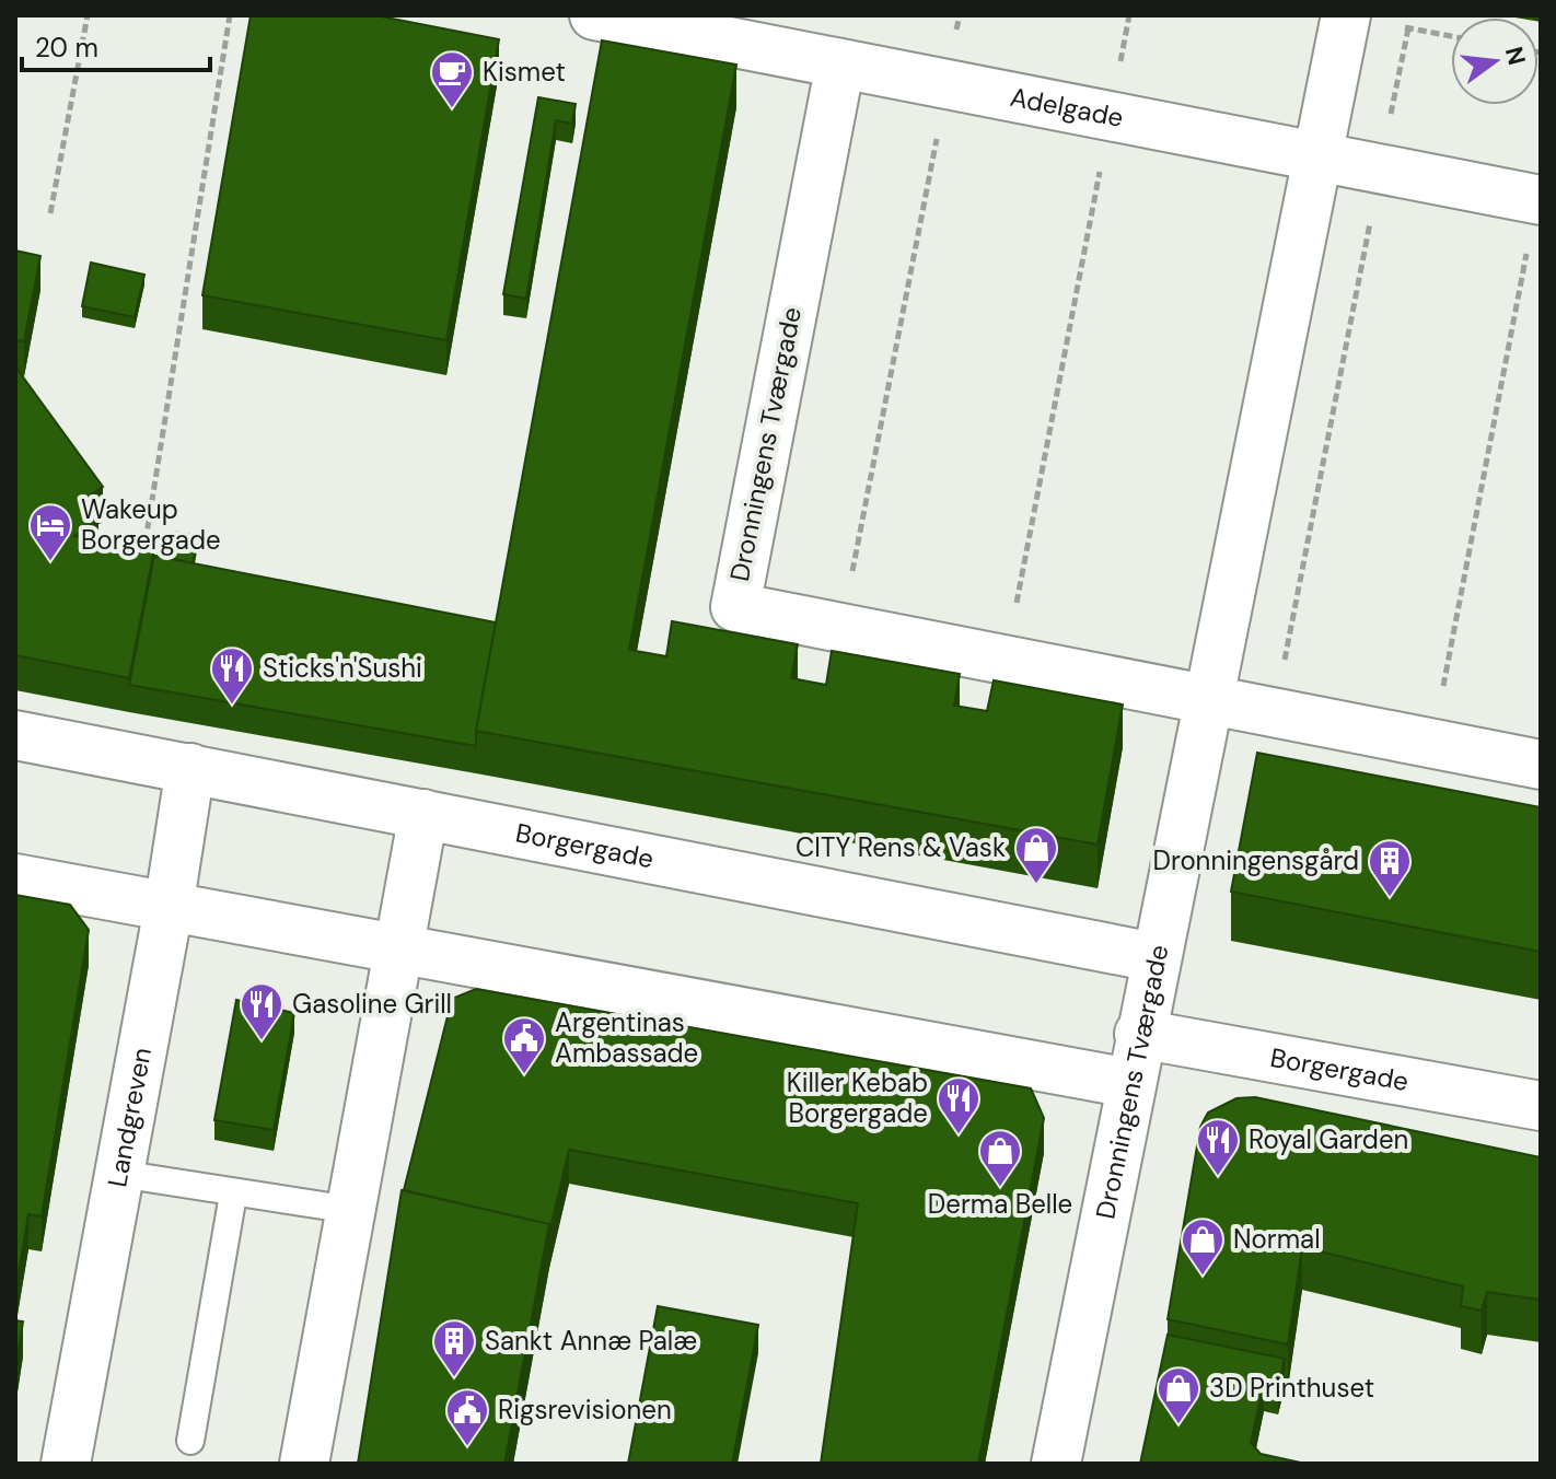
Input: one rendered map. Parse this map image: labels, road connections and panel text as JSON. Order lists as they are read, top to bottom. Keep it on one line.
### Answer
{"streets":{"street":["Adelgade","Dronningens Tværgade","Borgergade","Landgreven"]},"crossings":[["Adelgade","Dronningens Tværgade"],["Dronningens Tværgade","Borgergade"],["Borgergade","Landgreven"]],"places":{"cafe":["Kismet"],"hotel":["Wakeup Borgergade"],"restaurant":["Sticks'n'Sushi","Gasoline Grill","Killer Kebab Borgergade","Royal Garden"],"shop":["CITY Rens & Vask","Derma Belle","Normal","3D Printhuset"],"building":["Dronningensgård","Sankt Annæ Palæ"],"public building":["Argentinas Ambassade","Rigsrevisionen"]},"scale_bar":"20 m","north":"right"}
